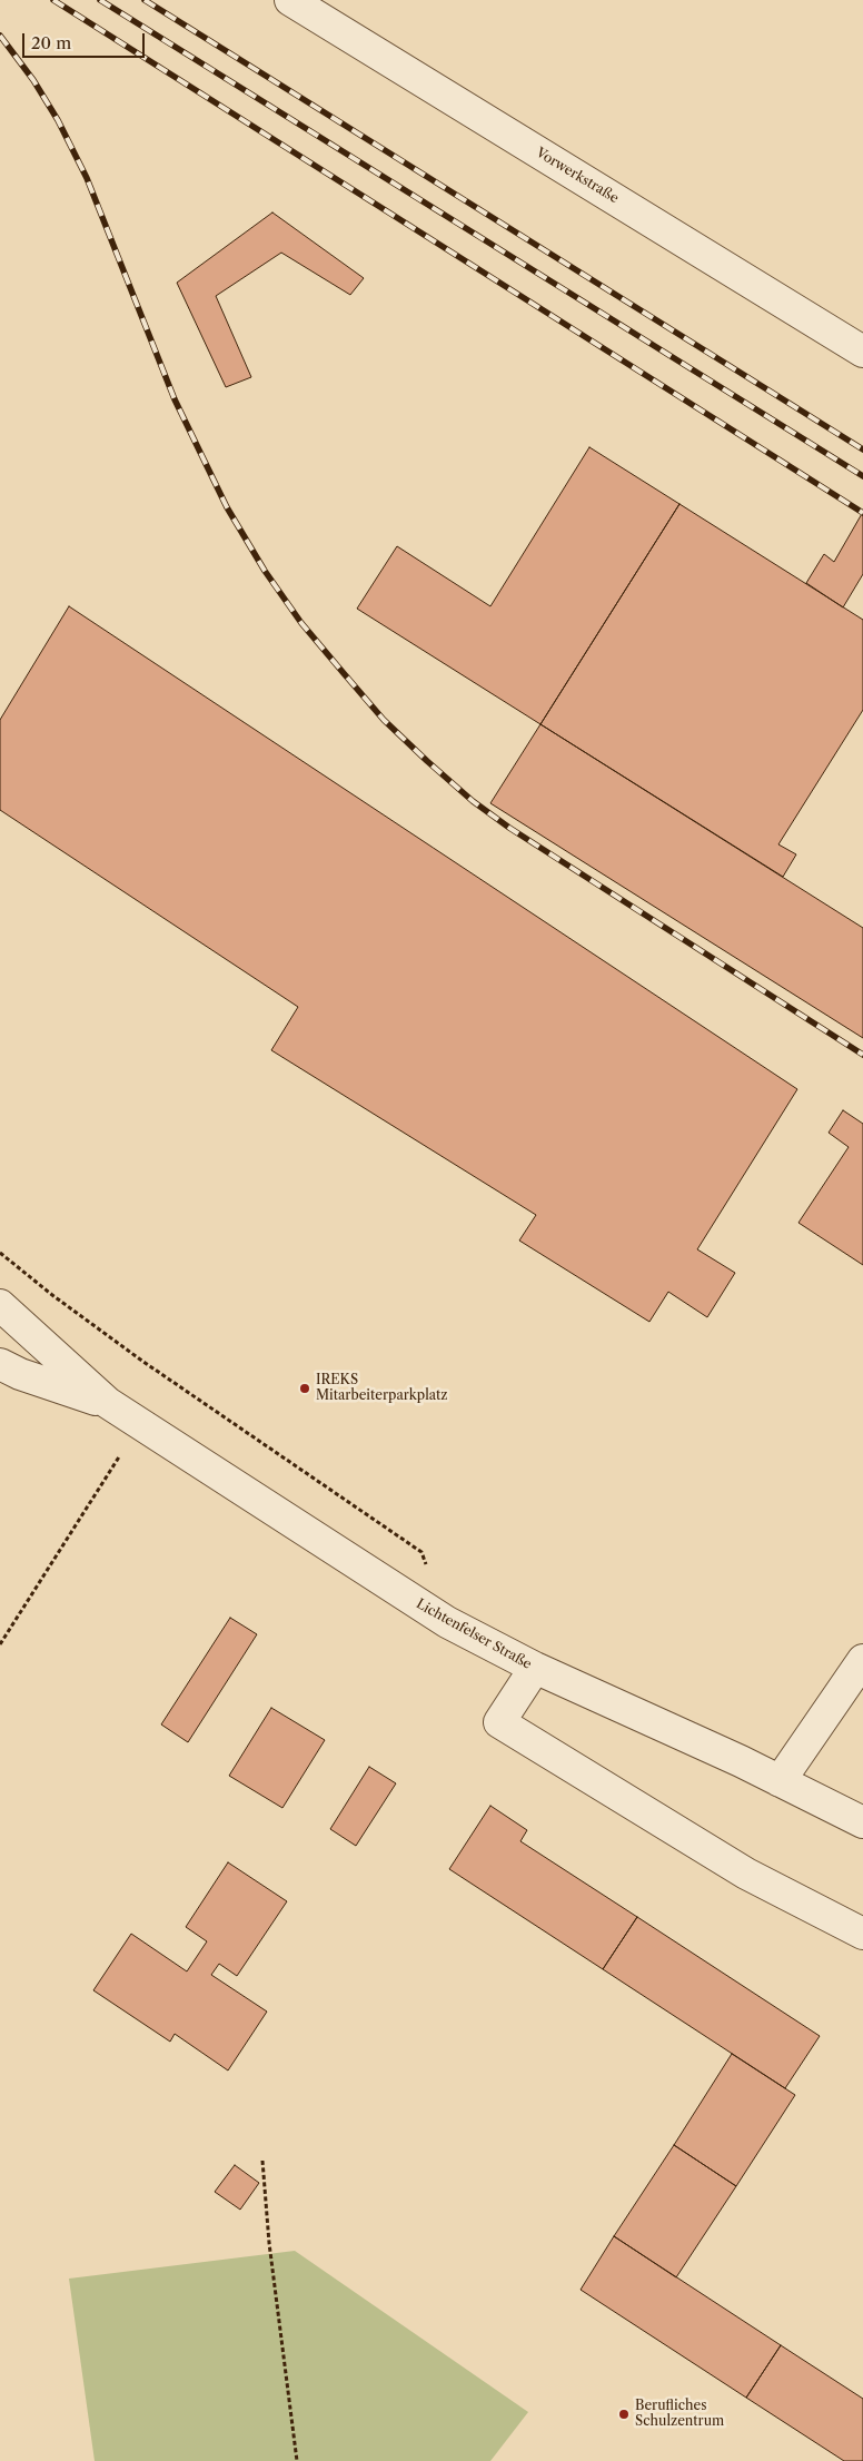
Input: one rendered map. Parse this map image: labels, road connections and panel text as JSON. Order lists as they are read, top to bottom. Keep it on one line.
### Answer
{"streets":{"street":["Vorwerkstraße","Lichtenfelser Straße"]},"places":["IREKS Mitarbeiterparkplatz","Berufliches Schulzentrum"],"scale_bar":"20 m"}
